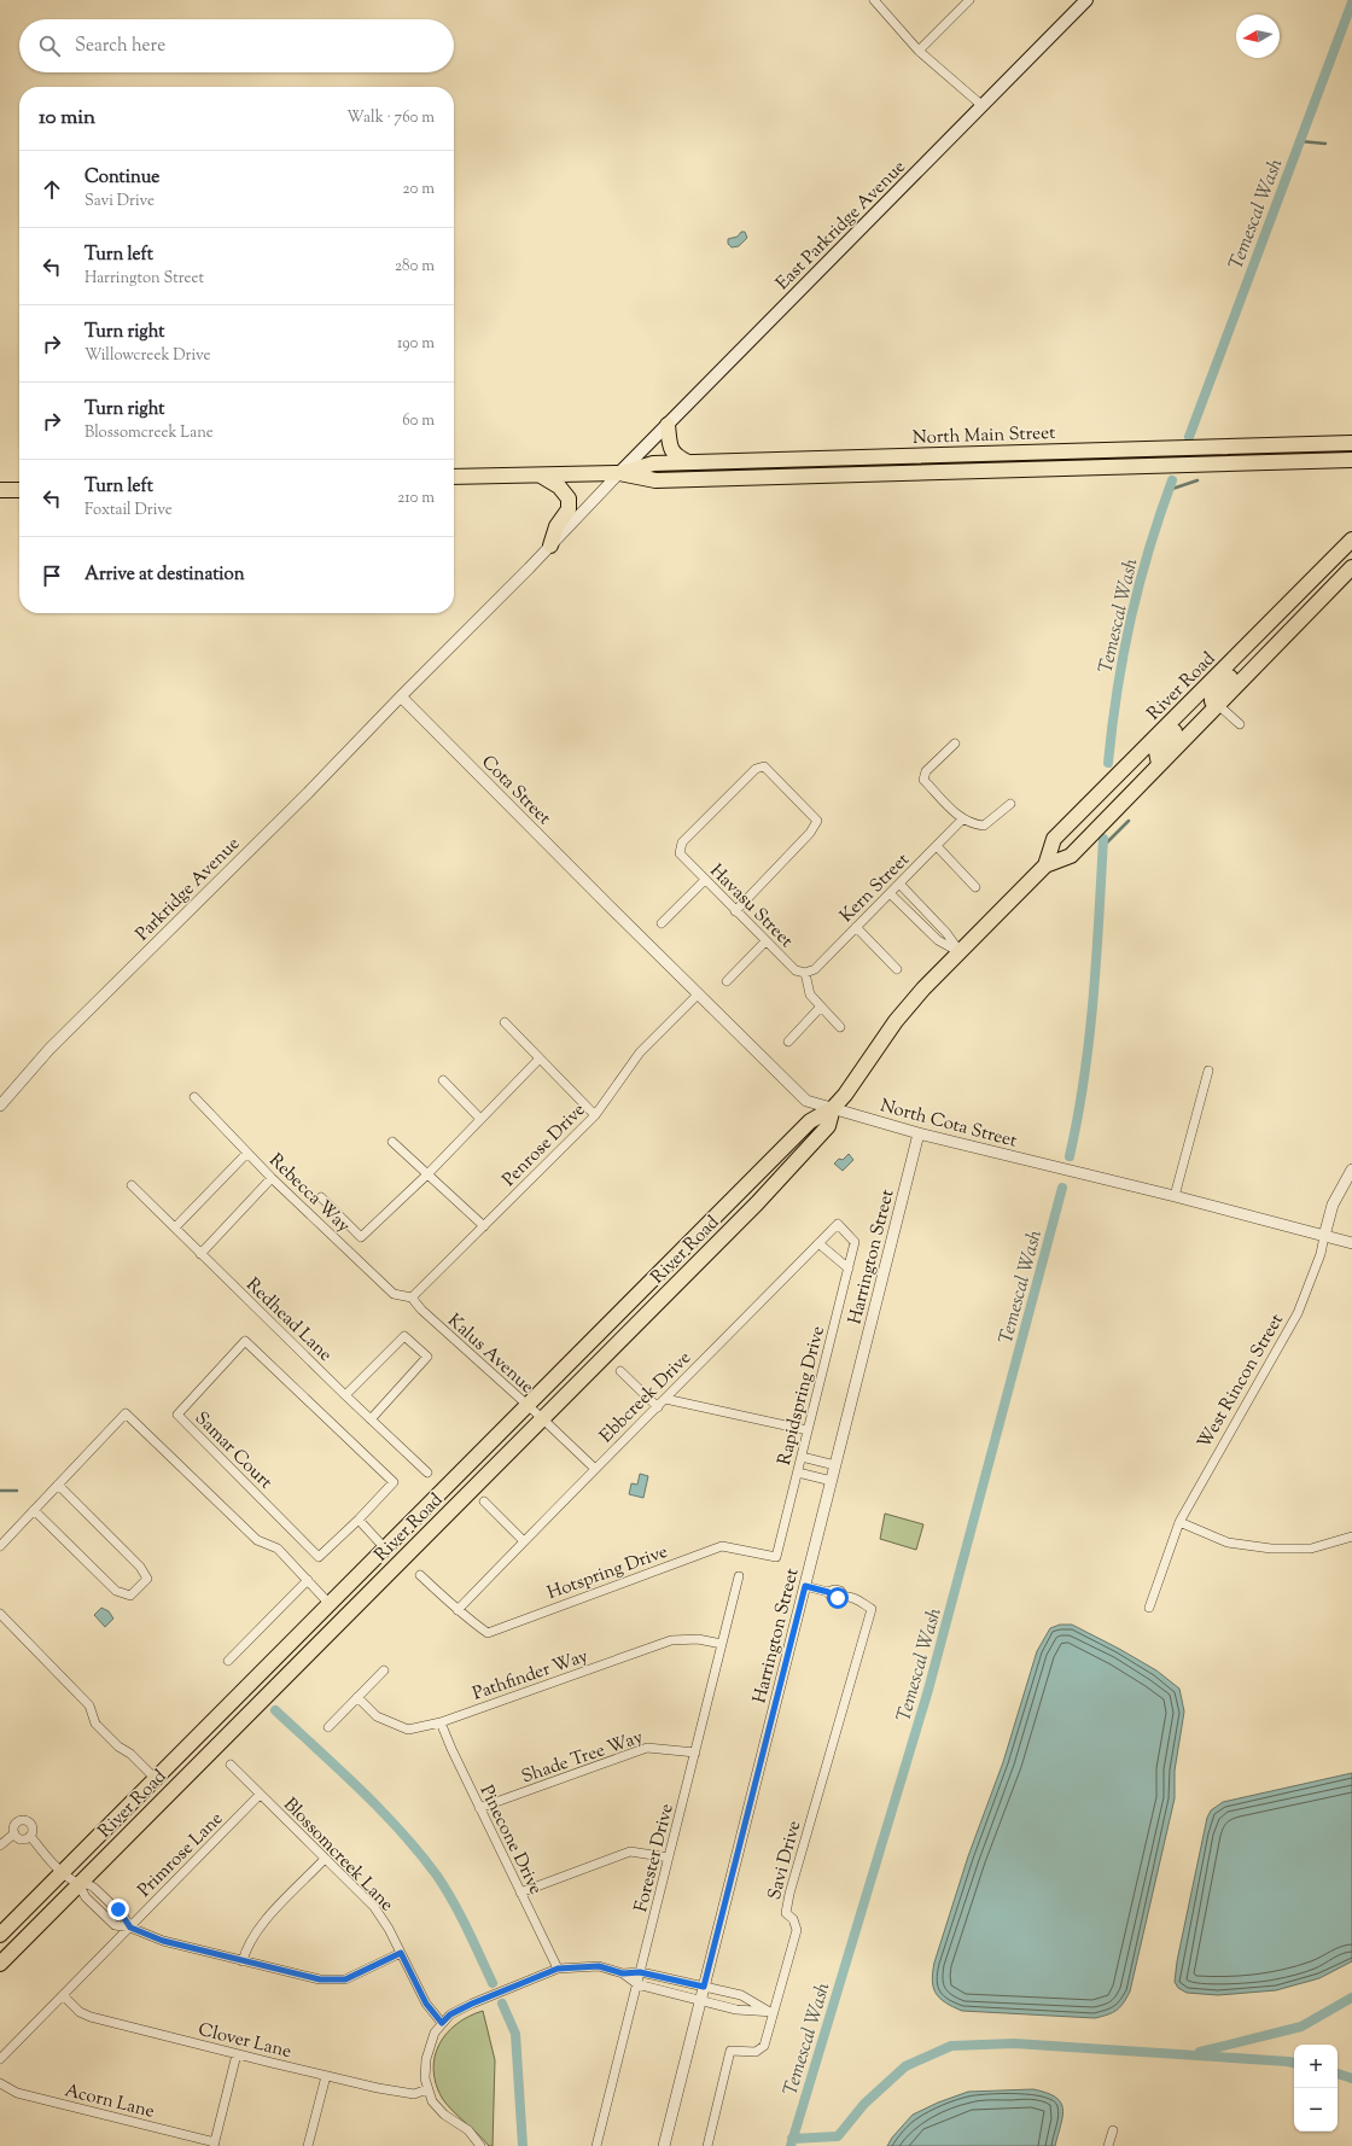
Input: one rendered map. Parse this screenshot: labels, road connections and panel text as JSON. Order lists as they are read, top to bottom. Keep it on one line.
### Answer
{"streets":{"main road":["East Parkridge Avenue","North Main Street","River Road"],"street":["Cota Street","Kern Street","Parkridge Avenue","Havasu Street","North Cota Street","Penrose Drive","Rebecca Way","Harrington Street","Redhead Lane","Kalus Avenue","West Rincon Street","Rapidspring Drive","Ebbcreek Drive","Samar Court","Hotspring Drive","Pathfinder Way","Shade Tree Way","Pinecone Drive","Primrose Lane","Blossomcreek Lane","Forester Drive","Savi Drive","Clover Lane","Acorn Lane"]},"crossings":[["East Parkridge Avenue","North Main Street"],["East Parkridge Avenue","Parkridge Avenue"],["North Main Street","Parkridge Avenue"],["River Road","North Cota Street"],["River Road","Kalus Avenue"],["Cota Street","Parkridge Avenue"],["Cota Street","North Cota Street"],["Kern Street","Havasu Street"],["North Cota Street","Penrose Drive"],["North Cota Street","Harrington Street"],["North Cota Street","West Rincon Street"],["Penrose Drive","Rebecca Way"],["Penrose Drive","Kalus Avenue"],["Rebecca Way","Kalus Avenue"],["Harrington Street","Savi Drive"],["Kalus Avenue","Ebbcreek Drive"],["Rapidspring Drive","Ebbcreek Drive"],["Rapidspring Drive","Hotspring Drive"],["Ebbcreek Drive","Hotspring Drive"],["Pathfinder Way","Pinecone Drive"],["Pathfinder Way","Forester Drive"],["Shade Tree Way","Pinecone Drive"],["Shade Tree Way","Forester Drive"],["Primrose Lane","Blossomcreek Lane"],["Primrose Lane","Clover Lane"]],"water":["Temescal Wash"],"north":"left","page":{"search":"Search here","heading":["10 min","Walk · 760 m"],"list":[["Continue","Savi Drive","20 m"],["Turn left","Harrington Street","280 m"],["Turn right","Willowcreek Drive","190 m"],["Turn right","Blossomcreek Lane","60 m"],["Turn left","Foxtail Drive","210 m"],"Arrive at destination"],"map_buttons":["+","−"]}}
